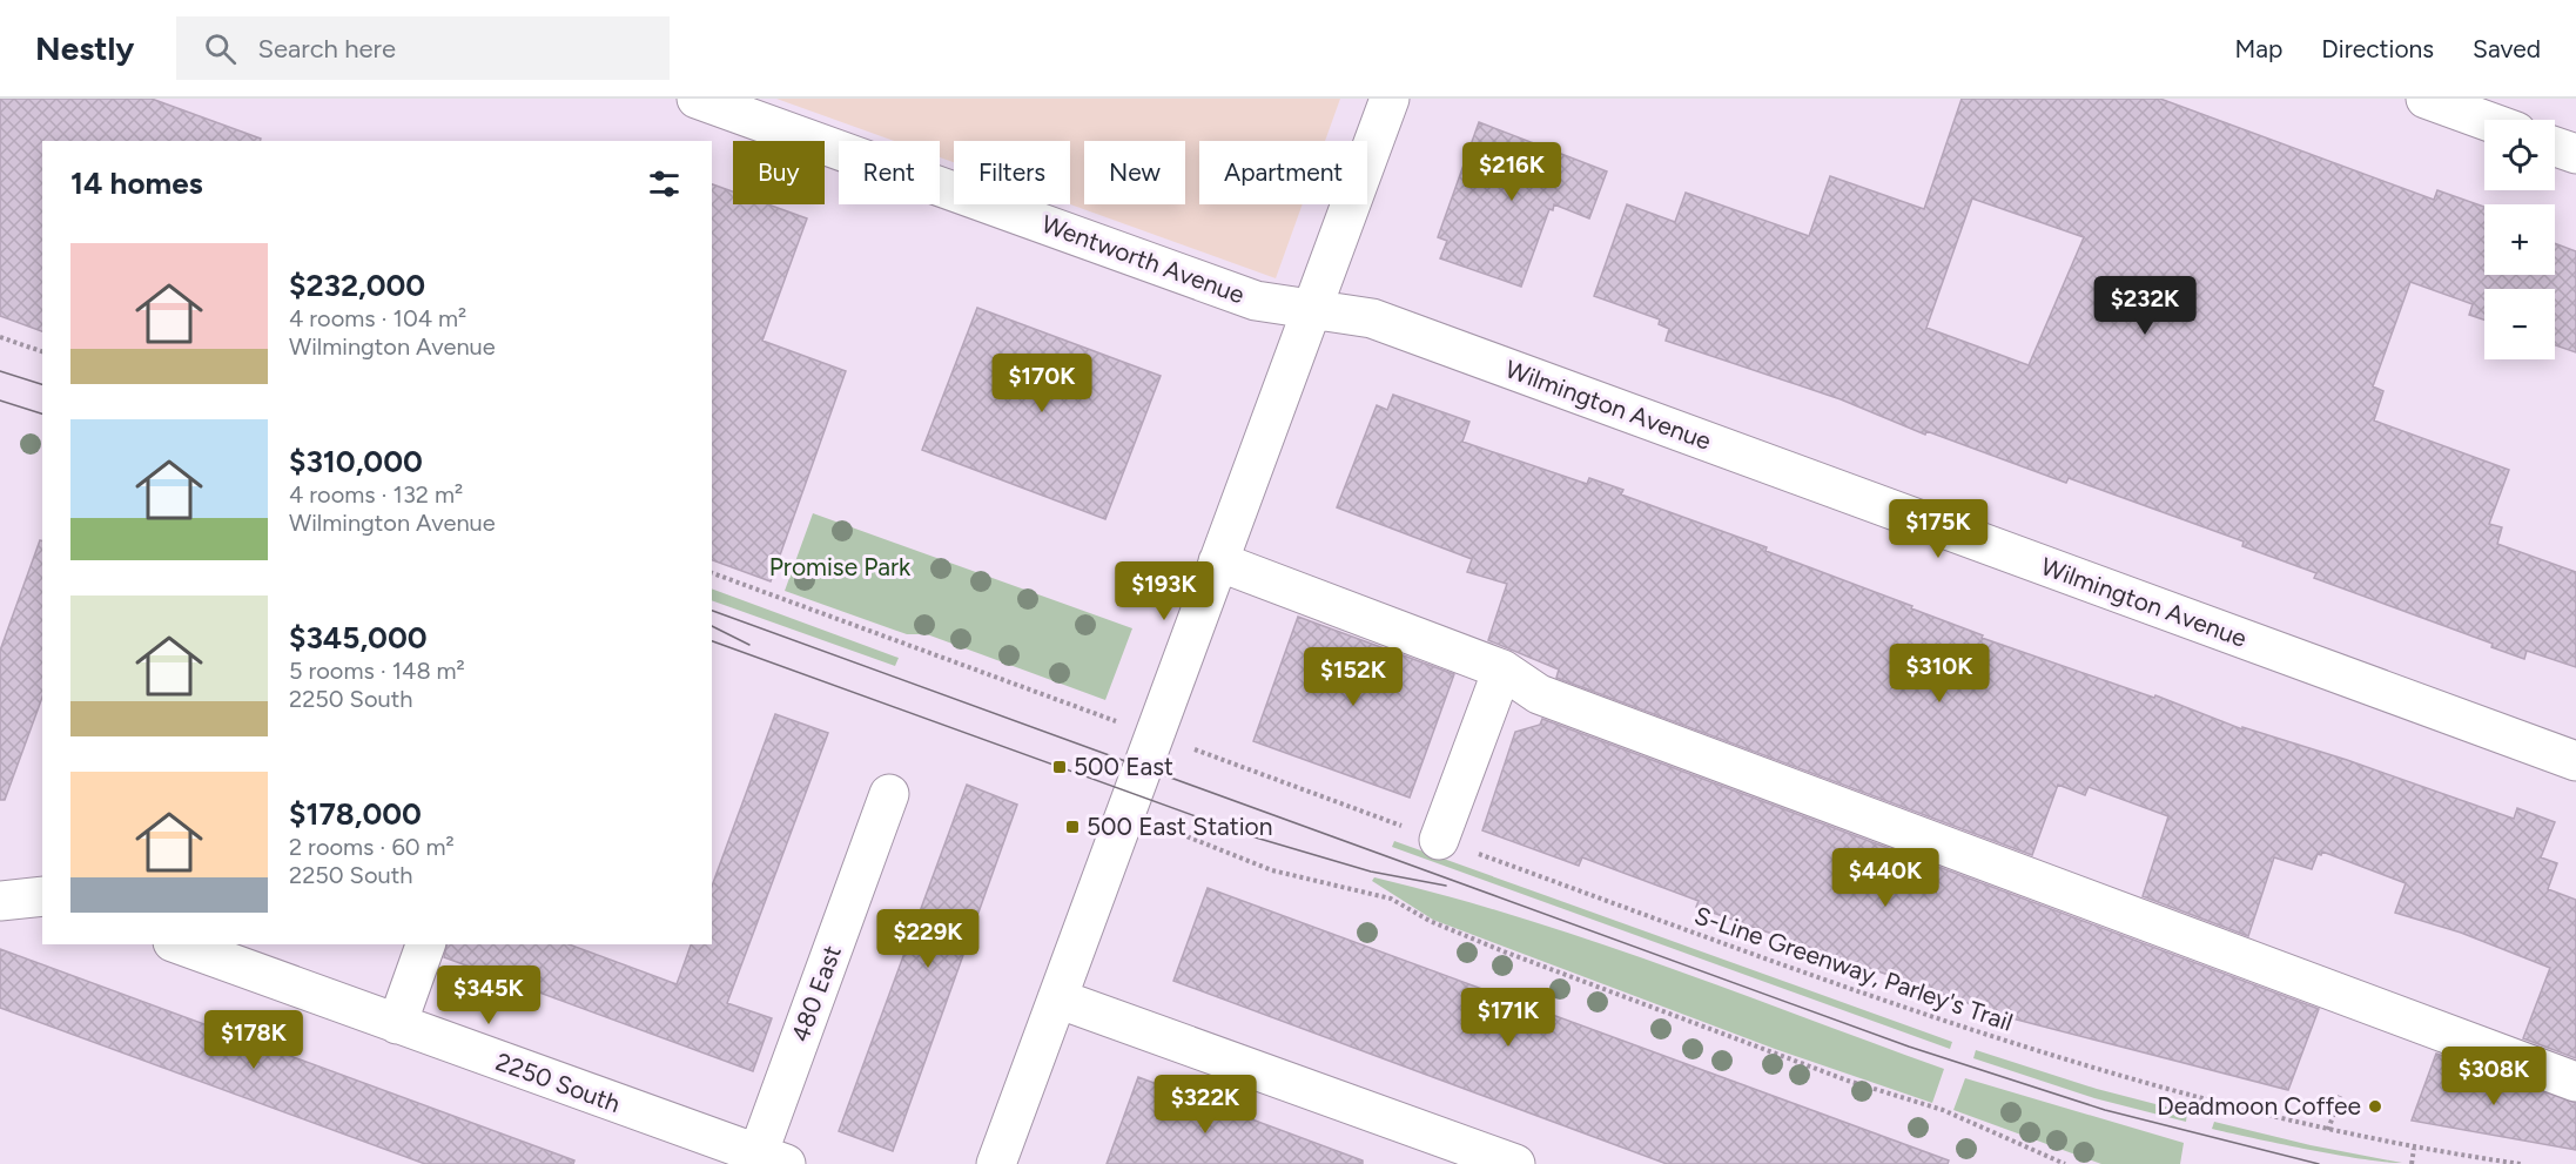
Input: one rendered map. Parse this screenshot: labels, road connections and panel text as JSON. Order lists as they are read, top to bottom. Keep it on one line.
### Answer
{"streets":{"street":["Wentworth Avenue","Wilmington Avenue","480 East","2250 South"],"path":["S-Line Greenway, Parley's Trail"]},"crossings":[["Wentworth Avenue","Wilmington Avenue"],["480 East","2250 South"]],"parks":["Promise Park"],"places":{"transit":["500 East","500 East Station"],"other":["Deadmoon Coffee"]},"page":{"header":"Nestly","search":"Search here","nav":["Map","Directions","Saved"],"map_buttons":["+","−"],"chip":["Buy","Rent","Filters","New","Apartment"],"heading":"14 homes","price":["$216K","$232K","$170K","$175K","$193K","$310K","$152K","$440K","$229K","$345K","$171K","$178K","$308K","$322K"],"list":[{"name":"$232,000","note":"4 rooms · 104 m² · Wilmington Avenue"},{"name":"$310,000","note":"4 rooms · 132 m² · Wilmington Avenue"},{"name":"$345,000","note":"5 rooms · 148 m² · 2250 South"},{"name":"$178,000","note":"2 rooms · 60 m² · 2250 South"}]}}
